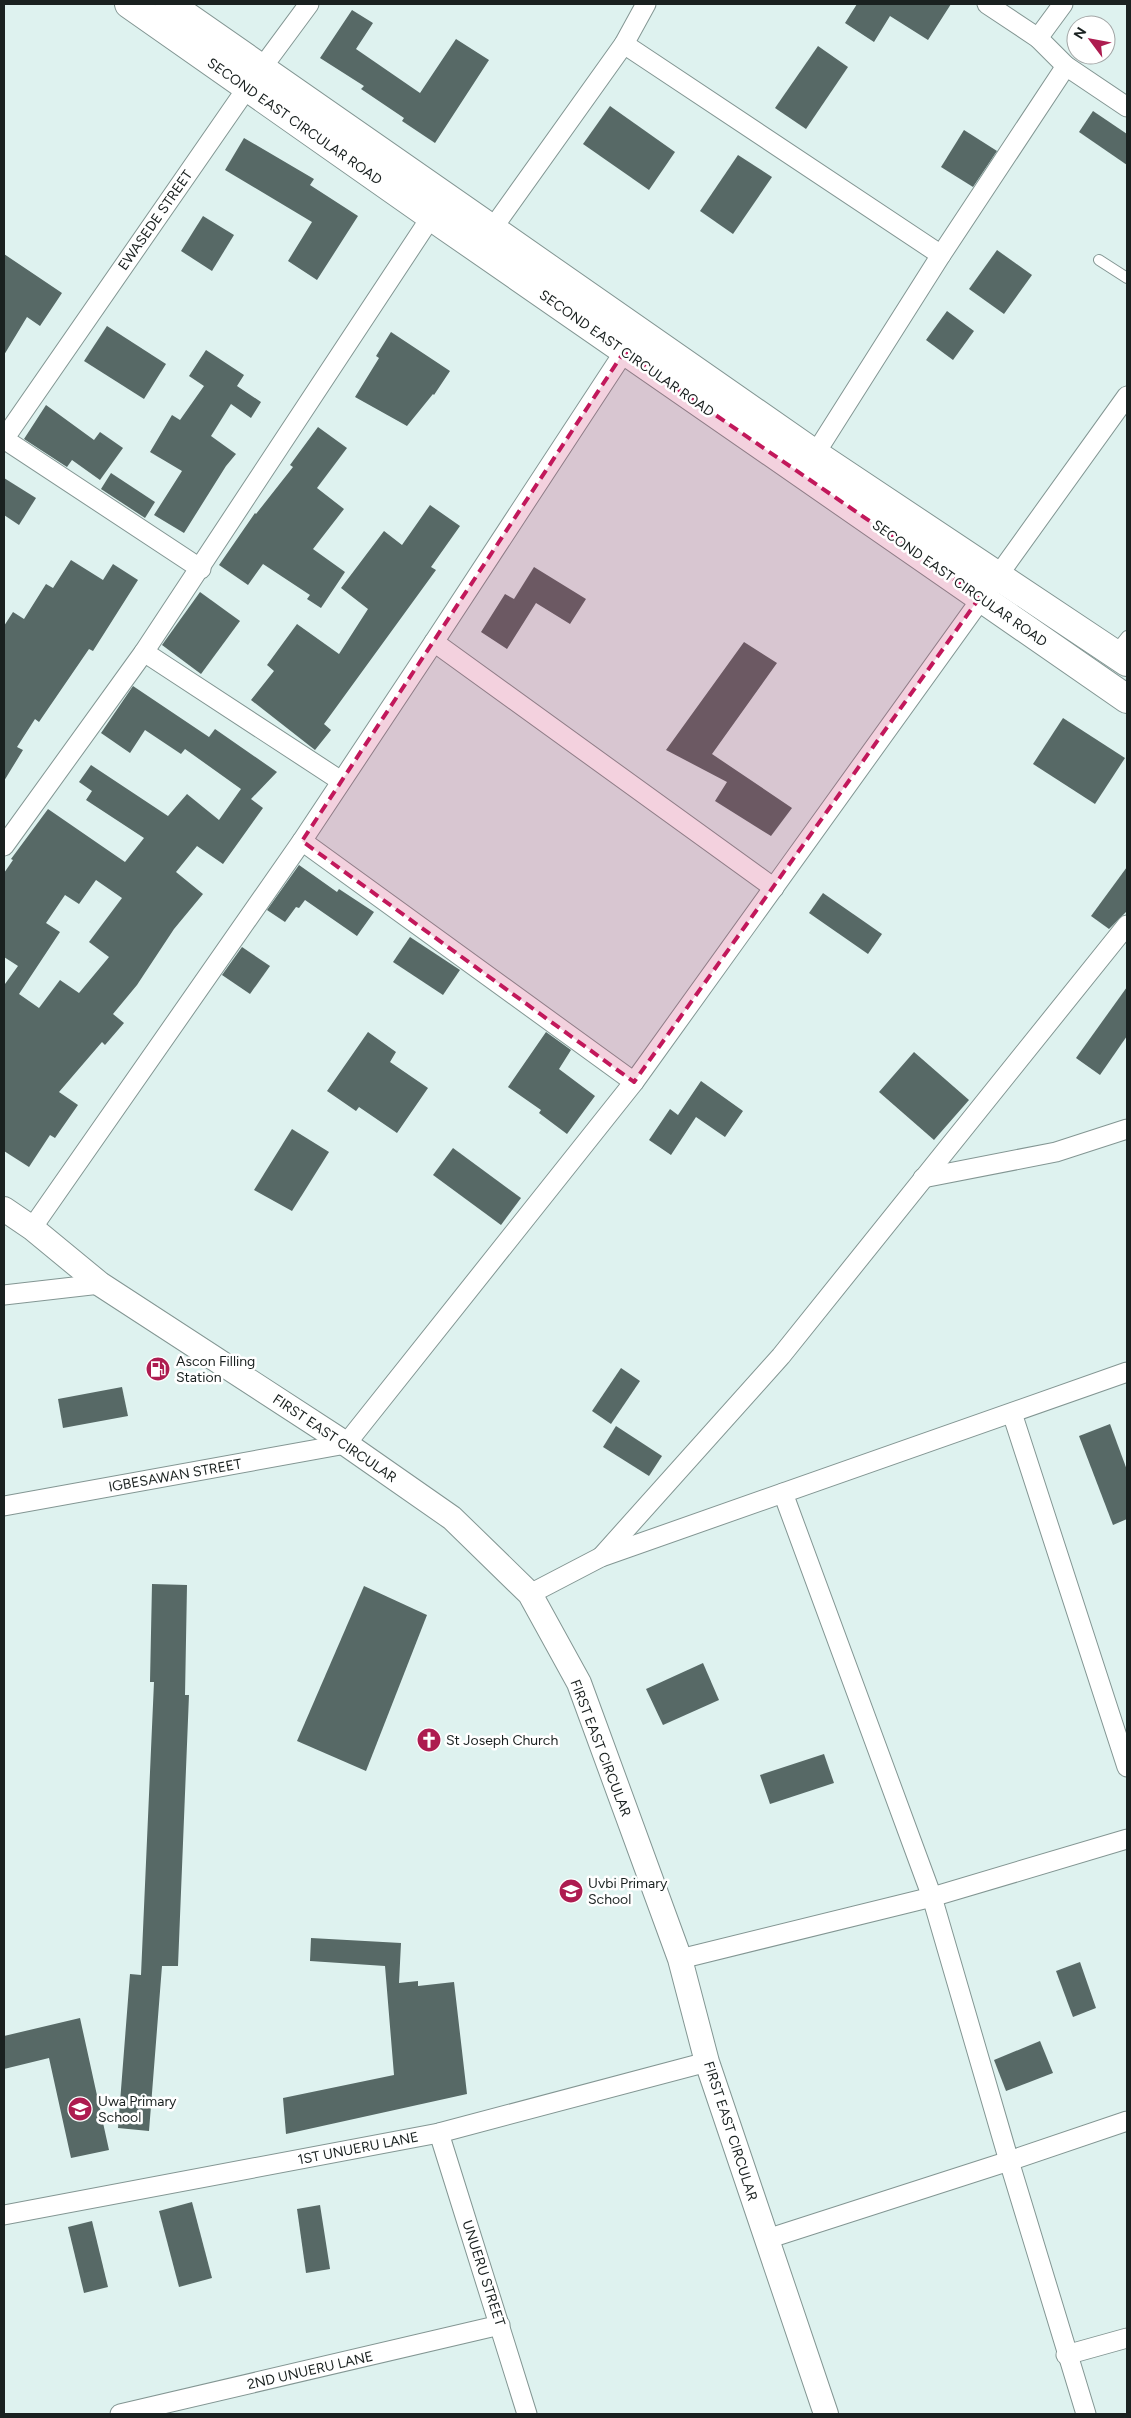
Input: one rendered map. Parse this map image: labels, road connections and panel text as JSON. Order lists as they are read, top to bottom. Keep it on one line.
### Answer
{"streets":{"main road":["SECOND EAST CIRCULAR ROAD"],"street":["EWASEDE STREET","FIRST EAST CIRCULAR","IGBESAWAN STREET","1ST UNUERU LANE","UNUERU STREET","2ND UNUERU LANE"]},"crossings":[["SECOND EAST CIRCULAR ROAD","EWASEDE STREET"],["FIRST EAST CIRCULAR","IGBESAWAN STREET"],["FIRST EAST CIRCULAR","1ST UNUERU LANE"],["1ST UNUERU LANE","UNUERU STREET"],["UNUERU STREET","2ND UNUERU LANE"]],"places":{"fuel station":["Ascon Filling Station"],"church":["St Joseph Church"],"school or university":["Uvbi Primary School","Uwa Primary School"]},"north":"top left"}
